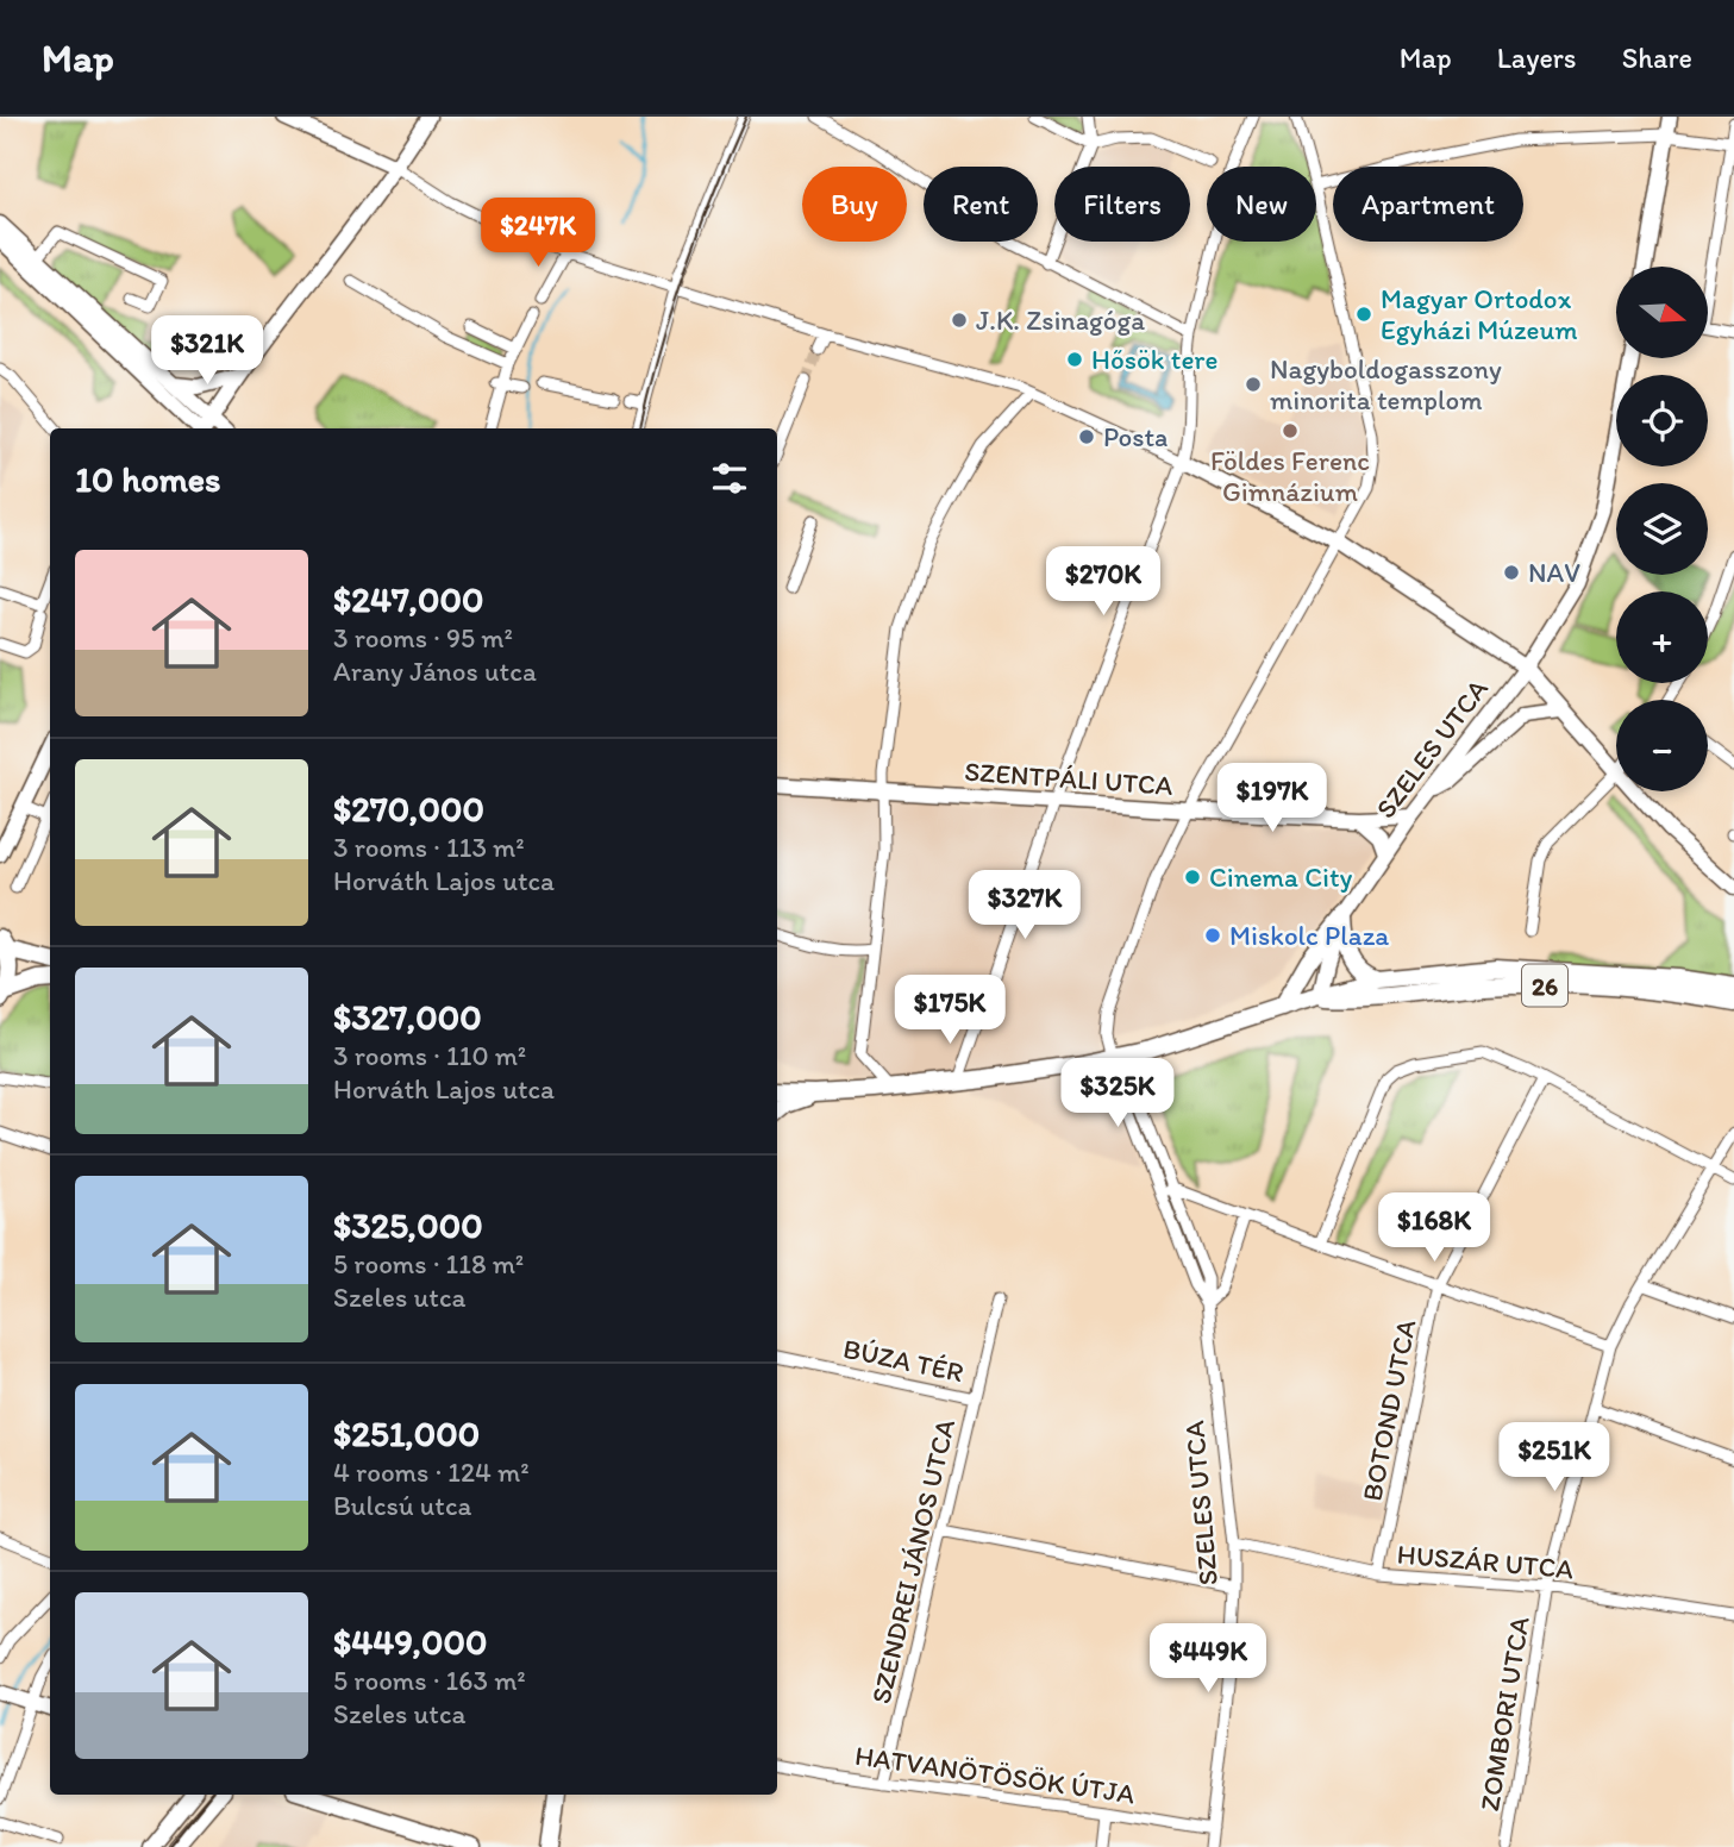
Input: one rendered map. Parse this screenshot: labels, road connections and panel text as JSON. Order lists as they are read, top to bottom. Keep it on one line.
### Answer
{"streets":{"main road":["26"],"street":["SZELES UTCA","SZENTPÁLI UTCA","BÚZA TÉR","BOTOND UTCA","SZENDREI JÁNOS UTCA","HUSZÁR UTCA","ZOMBORI UTCA","HATVANÖTÖSÖK ÚTJA"]},"crossings":[["SZELES UTCA","SZENTPÁLI UTCA"],["SZELES UTCA","26"],["SZELES UTCA","HUSZÁR UTCA"],["SZELES UTCA","HATVANÖTÖSÖK ÚTJA"],["BÚZA TÉR","SZENDREI JÁNOS UTCA"],["BOTOND UTCA","HUSZÁR UTCA"],["SZENDREI JÁNOS UTCA","HATVANÖTÖSÖK ÚTJA"],["HUSZÁR UTCA","ZOMBORI UTCA"]],"places":["Magyar Ortodox Egyházi Múzeum","J.K. Zsinagóga","Hősök tere","Nagyboldogasszony minorita templom","Földes Ferenc Gimnázium","Posta","NAV","Cinema City","Miskolc Plaza"],"north":"right","page":{"header":"Map","nav":["Map","Layers","Share"],"chip":["Buy","Rent","Filters","New","Apartment"],"price":["$247K","$321K","$270K","$197K","$327K","$175K","$325K","$168K","$251K","$449K"],"map_buttons":["+","−"],"heading":"10 homes","list":[{"name":"$247,000","note":"3 rooms · 95 m² · Arany János utca"},{"name":"$270,000","note":"3 rooms · 113 m² · Horváth Lajos utca"},{"name":"$327,000","note":"3 rooms · 110 m² · Horváth Lajos utca"},{"name":"$325,000","note":"5 rooms · 118 m² · Szeles utca"},{"name":"$251,000","note":"4 rooms · 124 m² · Bulcsú utca"},{"name":"$449,000","note":"5 rooms · 163 m² · Szeles utca"}]}}
